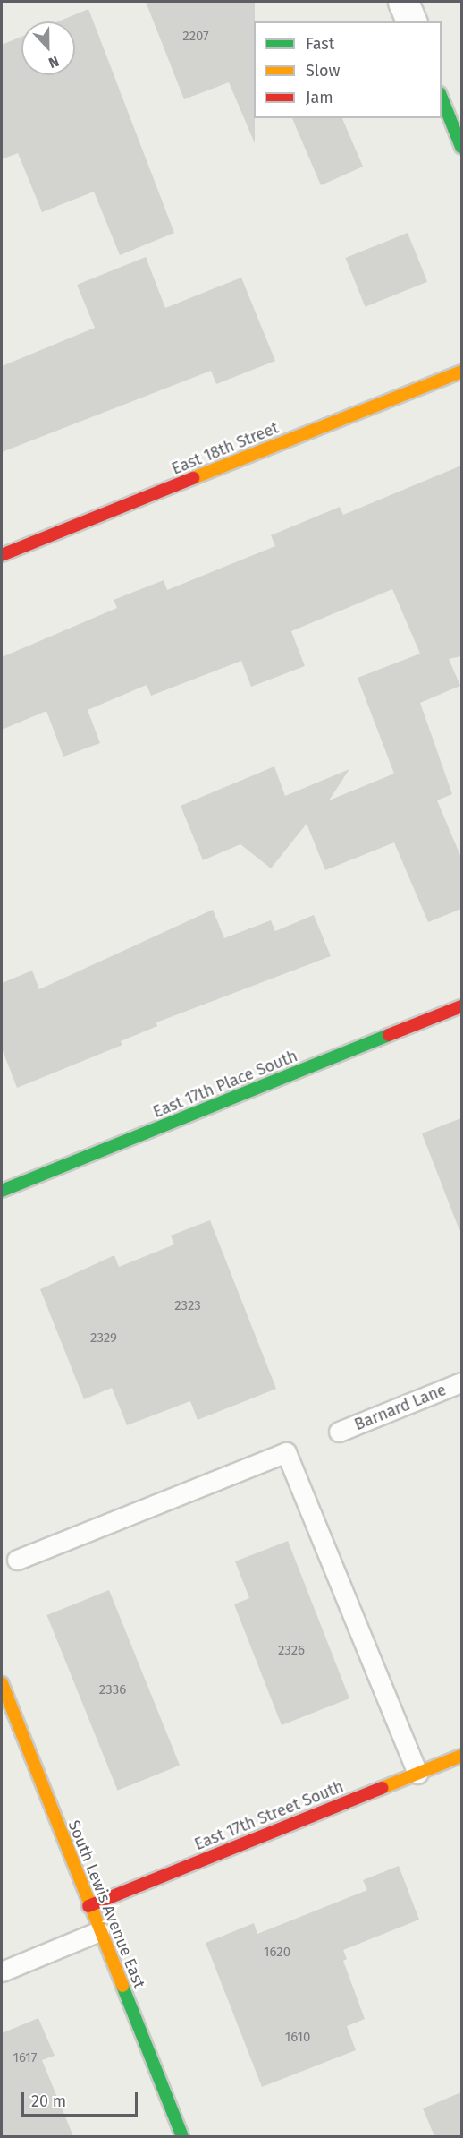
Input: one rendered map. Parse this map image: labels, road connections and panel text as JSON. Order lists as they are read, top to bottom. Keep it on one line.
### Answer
{"streets":{"street":["East 18th Street","East 17th Place South","East 17th Street South","South Lewis Avenue East"],"lane":["Barnard Lane"]},"crossings":[["East 17th Street South","South Lewis Avenue East"]],"house_numbers":["2207","2323","2329","2326","2336","1620","1610","1617"],"legend":["Fast","Slow","Jam"],"scale_bar":"20 m","north":"bottom"}
